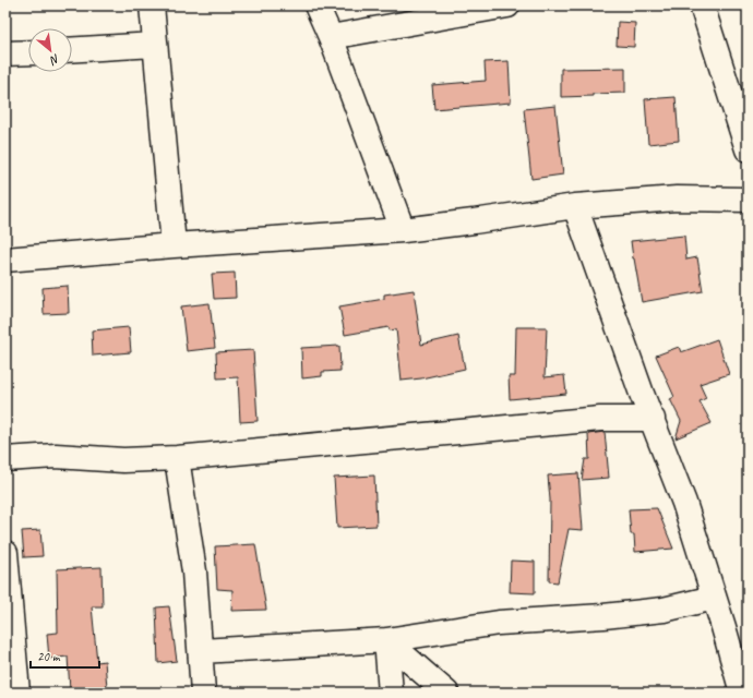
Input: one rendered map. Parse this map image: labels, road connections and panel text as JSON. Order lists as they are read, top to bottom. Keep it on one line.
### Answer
{"scale_bar":"20 m","north":"bottom right"}
